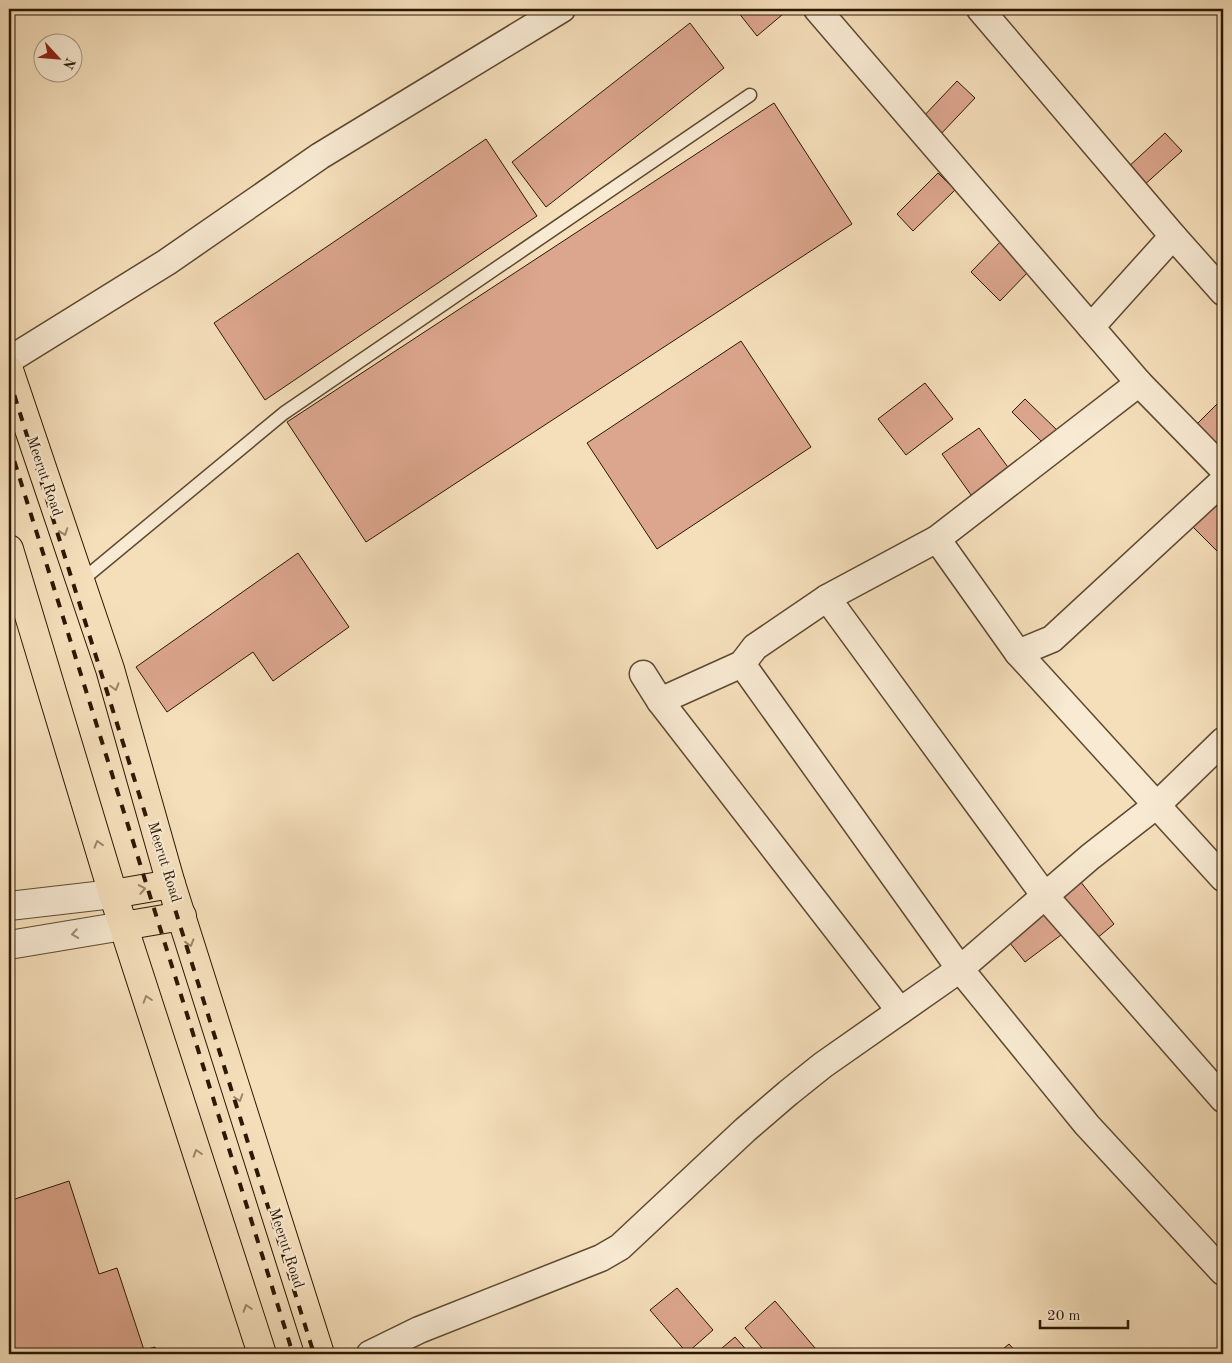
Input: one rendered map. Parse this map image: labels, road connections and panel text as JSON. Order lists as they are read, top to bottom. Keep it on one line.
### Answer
{"streets":{"main road":["Meerut Road"]},"scale_bar":"20 m","north":"bottom right"}
